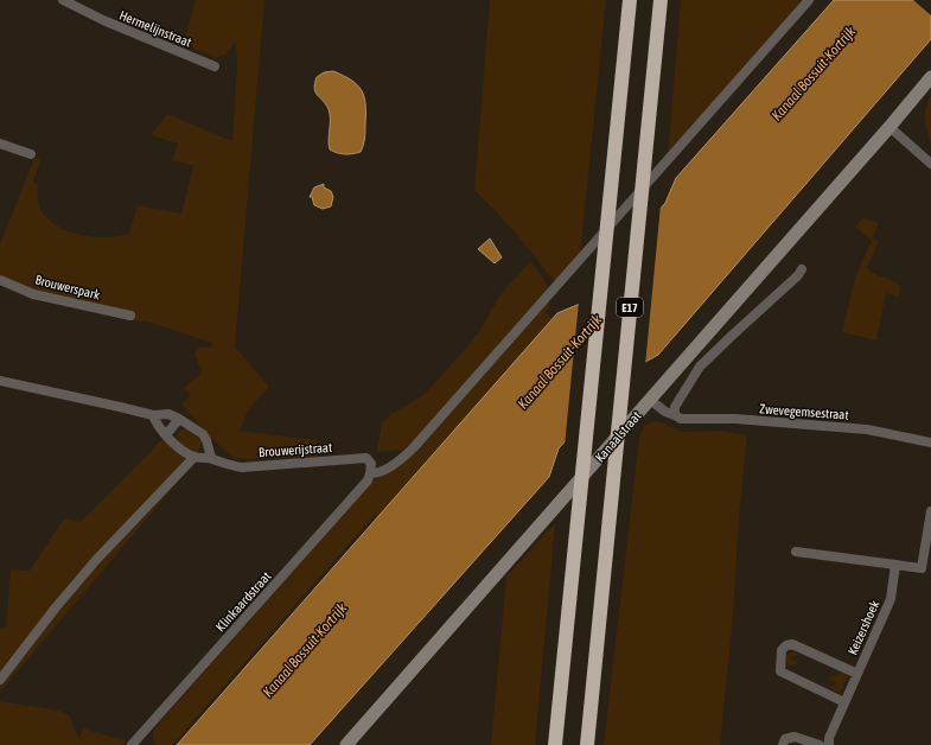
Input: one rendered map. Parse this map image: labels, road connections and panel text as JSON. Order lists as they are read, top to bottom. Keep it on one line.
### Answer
{"streets":{"highway":["E17"],"street":["Hermelijnstraat","Brouwerspark","Zwevegemsestraat","Kanaalstraat","Brouwerijstraat","Klinkaardstraat","Keizershoek"]},"crossings":[["Zwevegemsestraat","Kanaalstraat"],["Brouwerijstraat","Klinkaardstraat"]],"water":["Kanaal Bossuit-Kortrijk"]}
